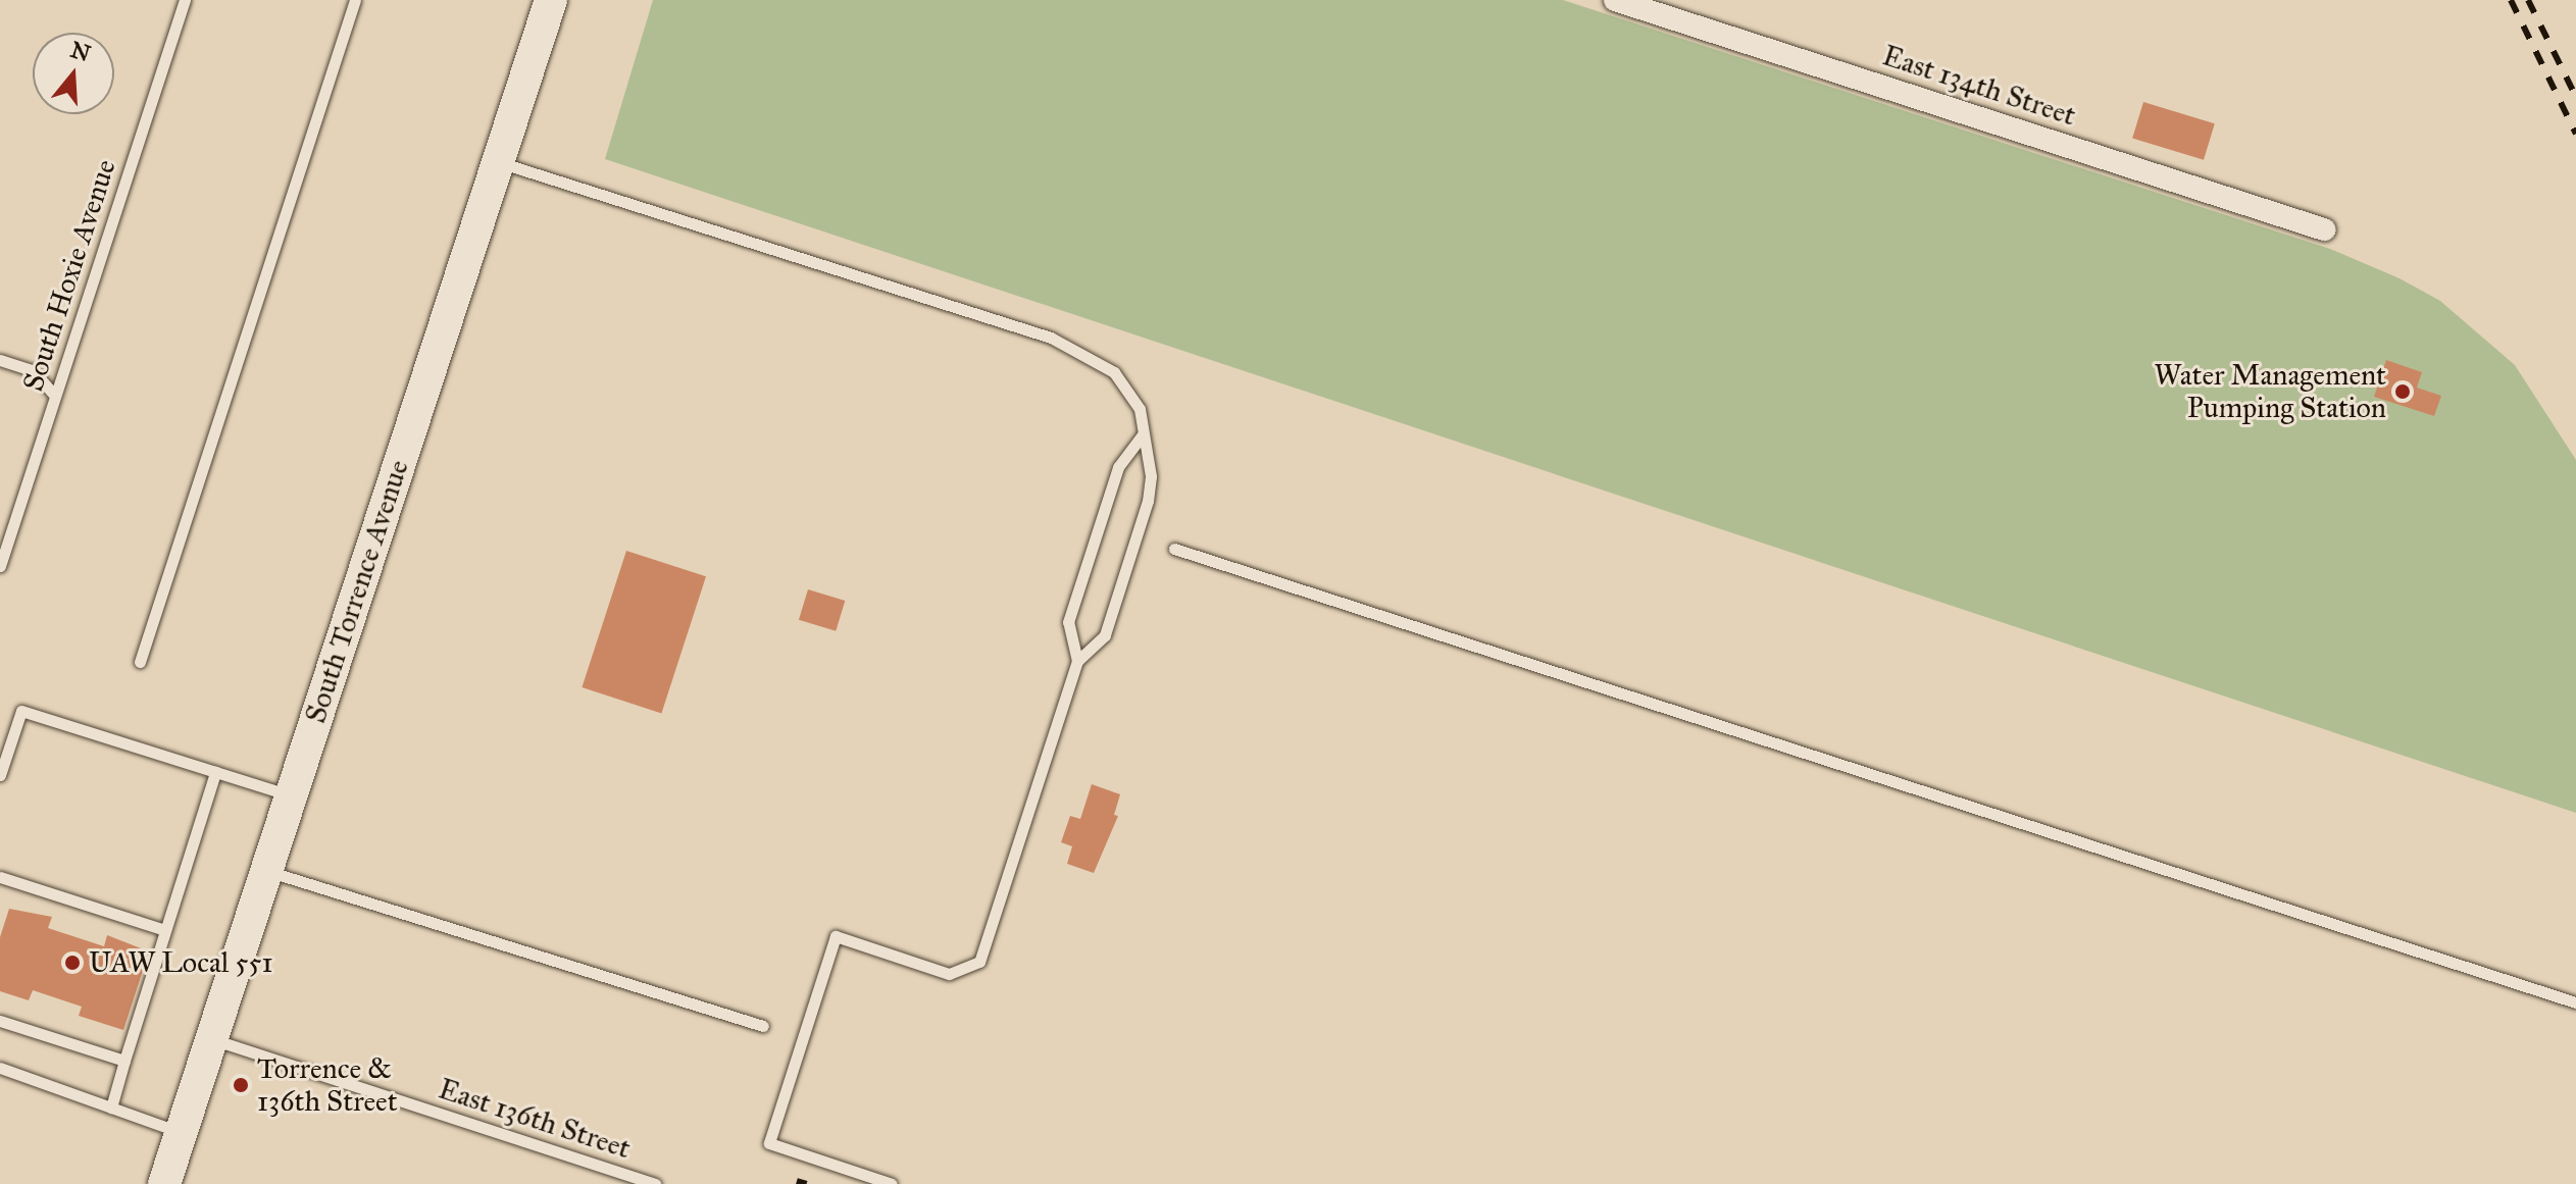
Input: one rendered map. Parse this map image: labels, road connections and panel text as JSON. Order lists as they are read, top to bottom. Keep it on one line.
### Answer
{"streets":{"main road":["South Torrence Avenue"],"street":["East 134th Street"],"lane":["South Hoxie Avenue","East 136th Street"]},"crossings":[["South Torrence Avenue","East 136th Street"]],"places":["Water Management Pumping Station","UAW Local 551","Torrence & 136th Street"],"north":"top"}
